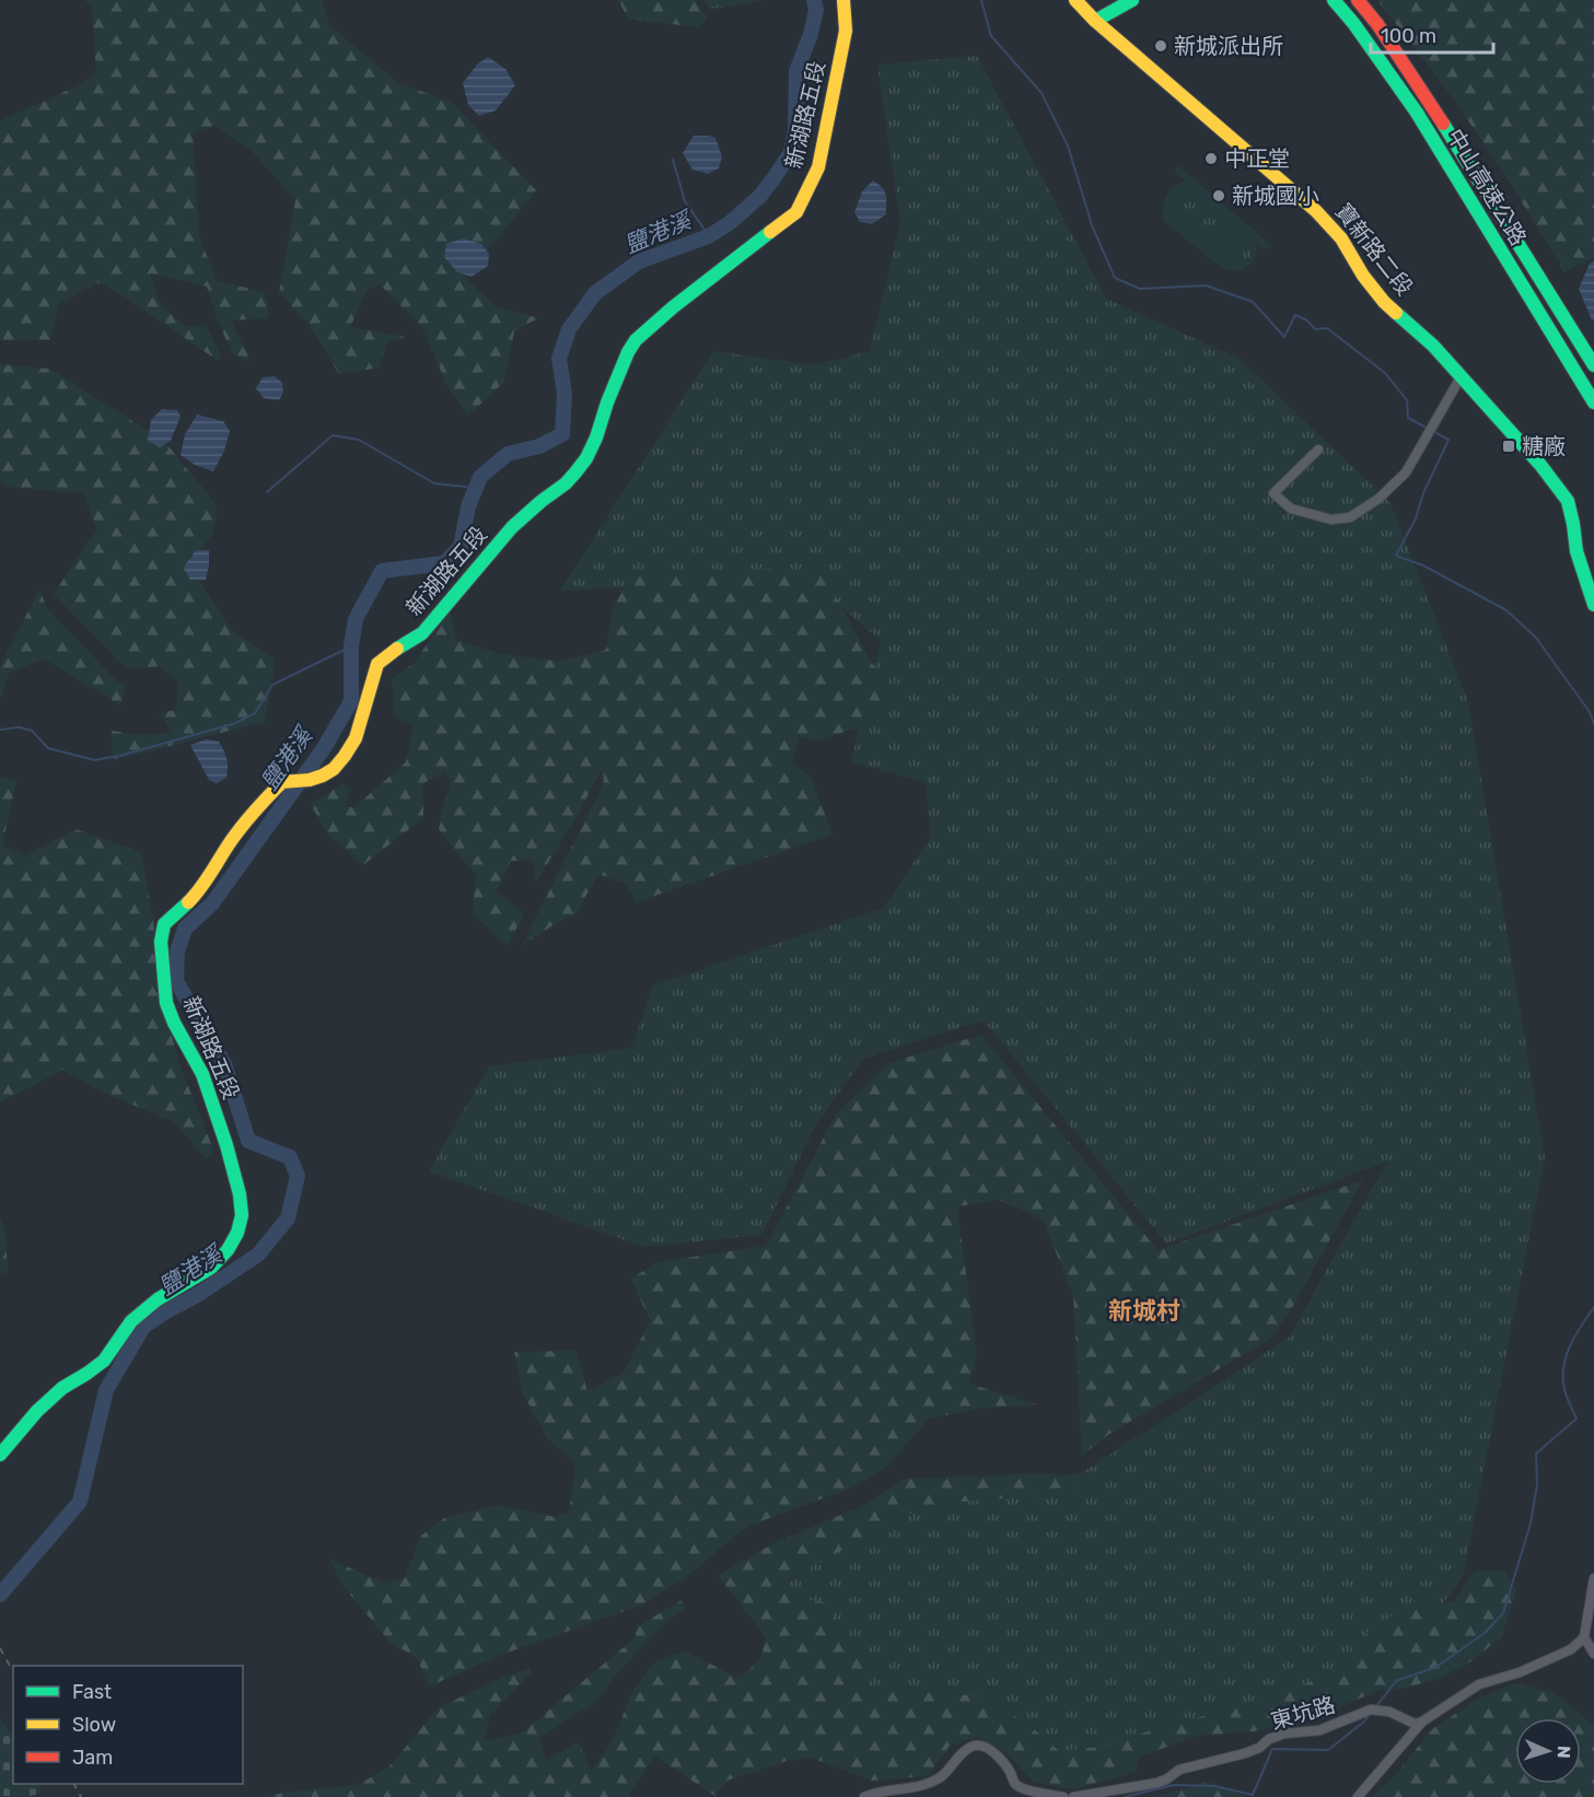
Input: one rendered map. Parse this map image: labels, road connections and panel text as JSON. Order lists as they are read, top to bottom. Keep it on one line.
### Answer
{"streets":{"main road":["新湖路五段","中山高速公路","寶新路二段"],"street":["東坑路"]},"districts":["新城村"],"water":["鹽港溪"],"places":{"other":["新城派出所","中正堂","新城國小"],"transit":["糖廠"]},"legend":["Fast","Slow","Jam"],"scale_bar":"100 m","north":"right"}
